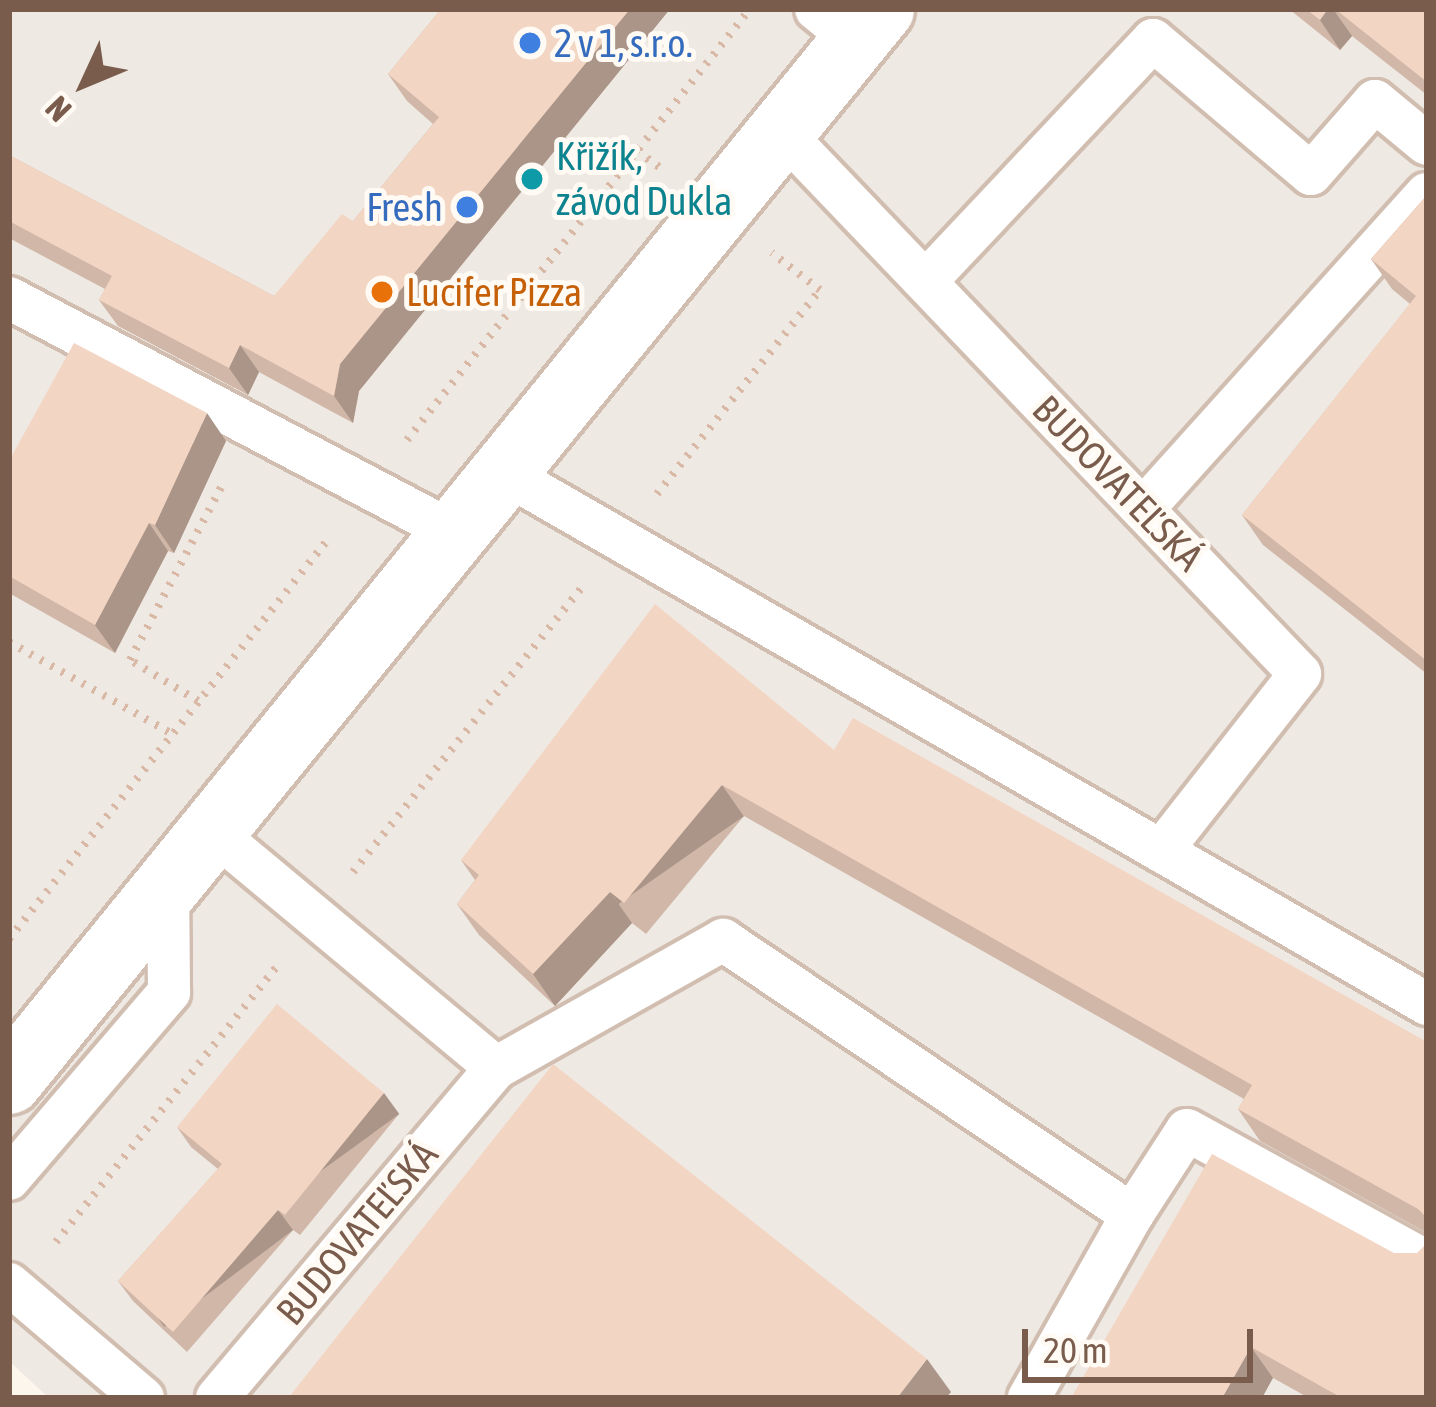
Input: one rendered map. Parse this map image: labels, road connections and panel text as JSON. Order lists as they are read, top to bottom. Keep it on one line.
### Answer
{"streets":{"lane":["BUDOVATEĽSKÁ"]},"places":["2 v 1, s.r.o.","Křižík, závod Dukla","Fresh","Lucifer Pizza"],"scale_bar":"20 m","north":"bottom left"}
